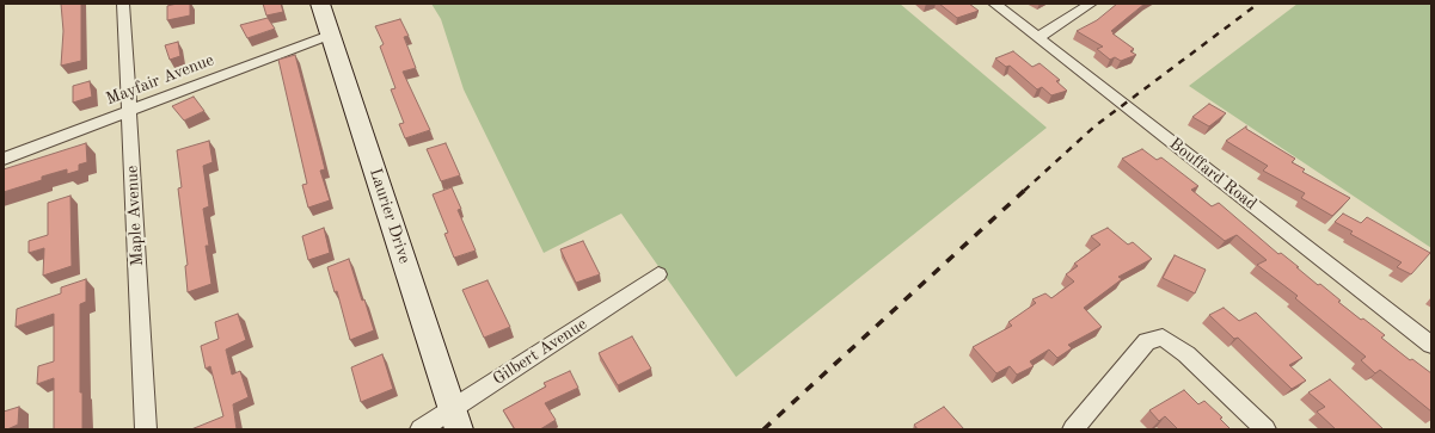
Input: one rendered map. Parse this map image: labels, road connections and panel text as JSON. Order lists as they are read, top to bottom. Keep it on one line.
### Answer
{"streets":{"street":["Mayfair Avenue","Bouffard Road","Maple Avenue","Laurier Drive","Gilbert Avenue"]},"crossings":[["Mayfair Avenue","Maple Avenue"],["Mayfair Avenue","Laurier Drive"],["Laurier Drive","Gilbert Avenue"]]}
